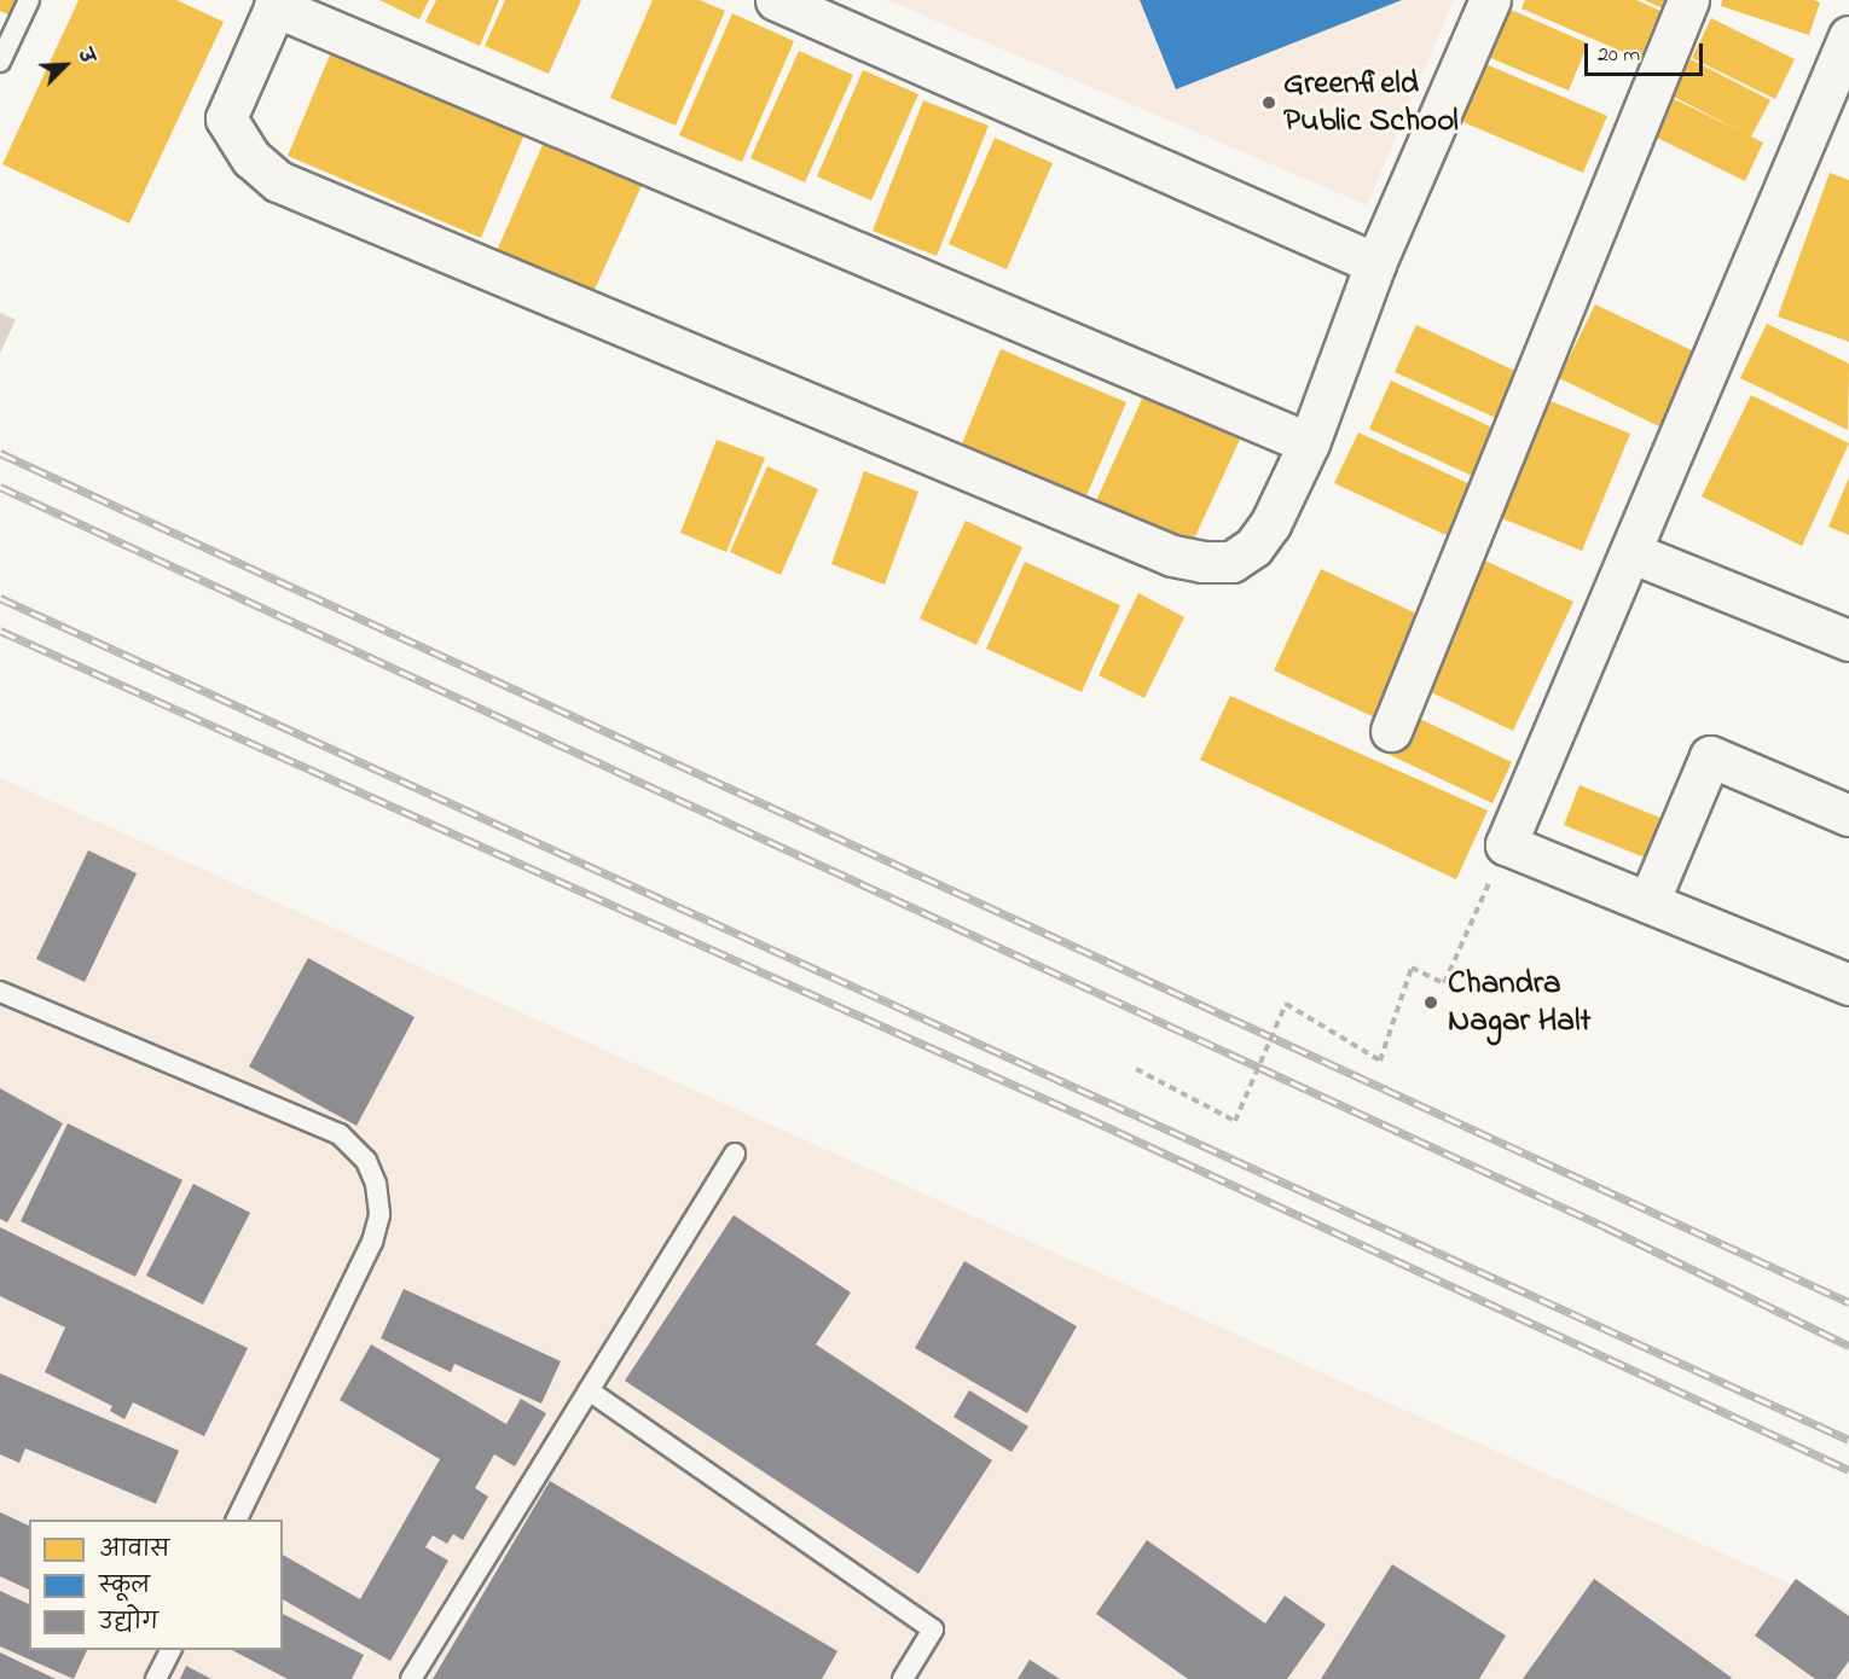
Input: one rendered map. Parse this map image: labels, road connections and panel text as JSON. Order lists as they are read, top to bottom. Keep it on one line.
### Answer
{"places":["Greenfield Public School","Chandra Nagar Halt"],"legend":["आवास","स्कूल","उद्योग"],"scale_bar":"20 m","north":"top right"}
